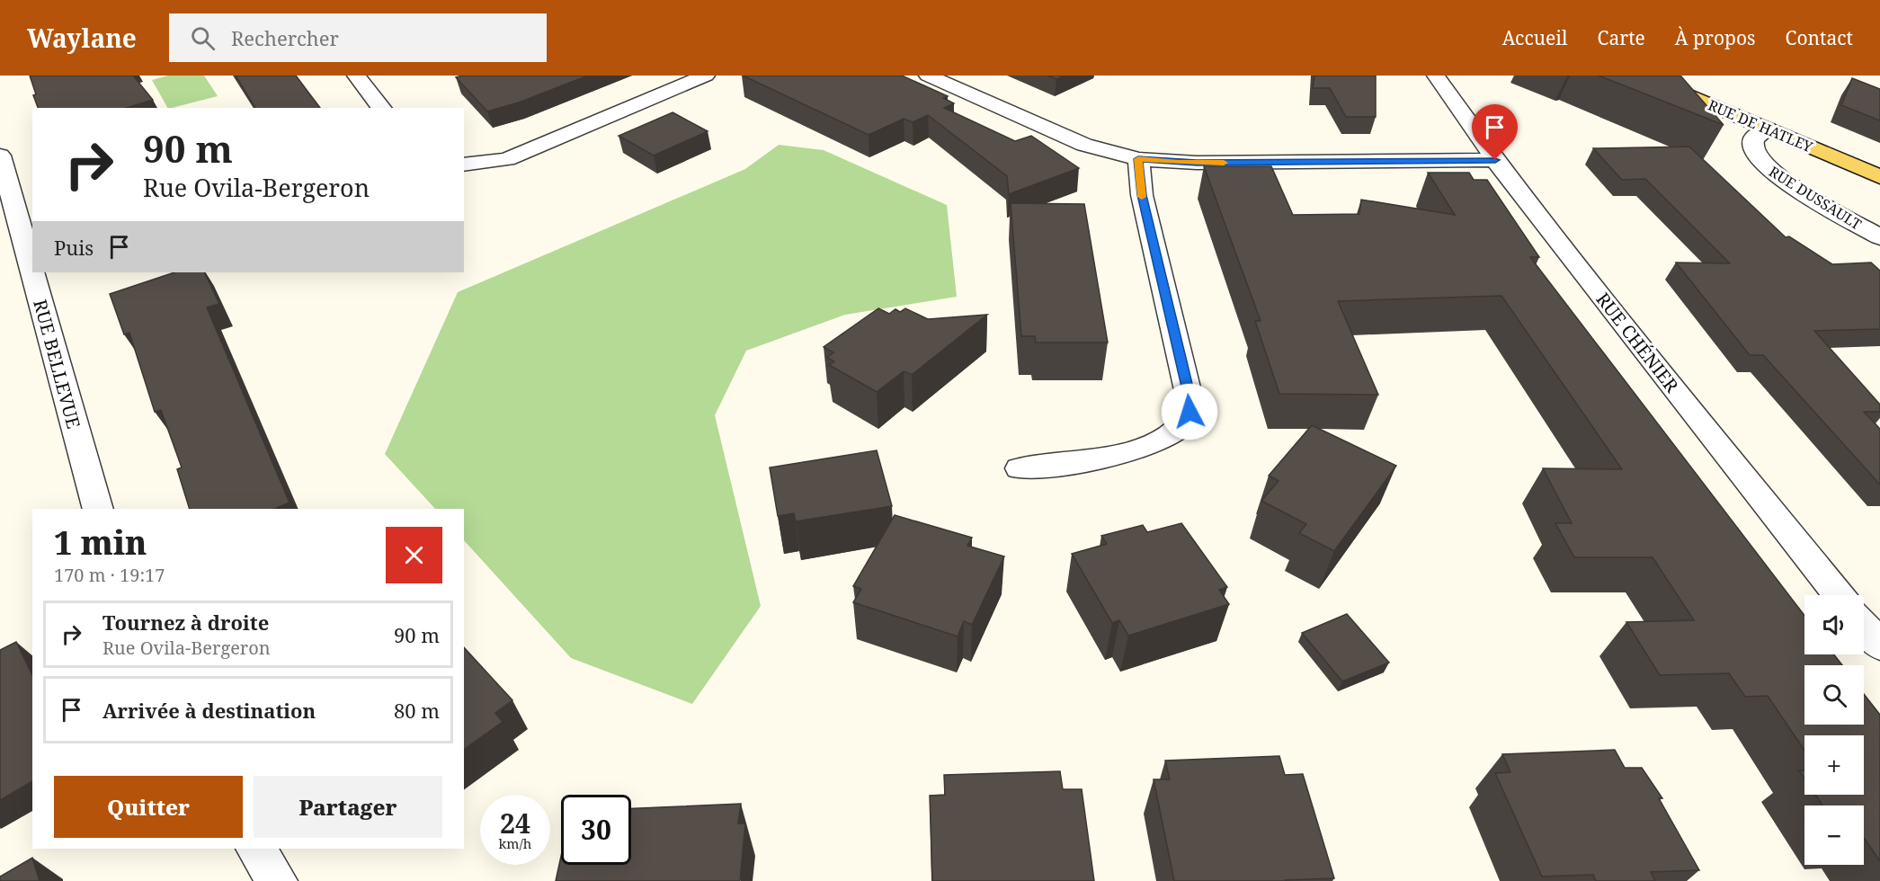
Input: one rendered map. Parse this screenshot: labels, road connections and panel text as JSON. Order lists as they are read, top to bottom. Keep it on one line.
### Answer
{"streets":{"main road":["RUE DE HATLEY"],"street":["RUE DUSSAULT","RUE CHÉNIER","RUE BELLEVUE"]},"crossings":[["RUE DE HATLEY","RUE DUSSAULT"]],"page":{"header":"Waylane","search":"Rechercher","nav":["Accueil","Carte","À propos","Contact"],"turn":["90 m","Rue Ovila-Bergeron"],"then":"Puis","heading":["1 min","170 m · 19:17"],"map_buttons":["+","−"],"list":[{"name":"Tournez à droite","note":"Rue Ovila-Bergeron","value":"90 m"},{"name":"Arrivée à destination","value":"80 m"}],"buttons":["Quitter","Partager"],"speed":"24 km/h","limit":"30"}}
